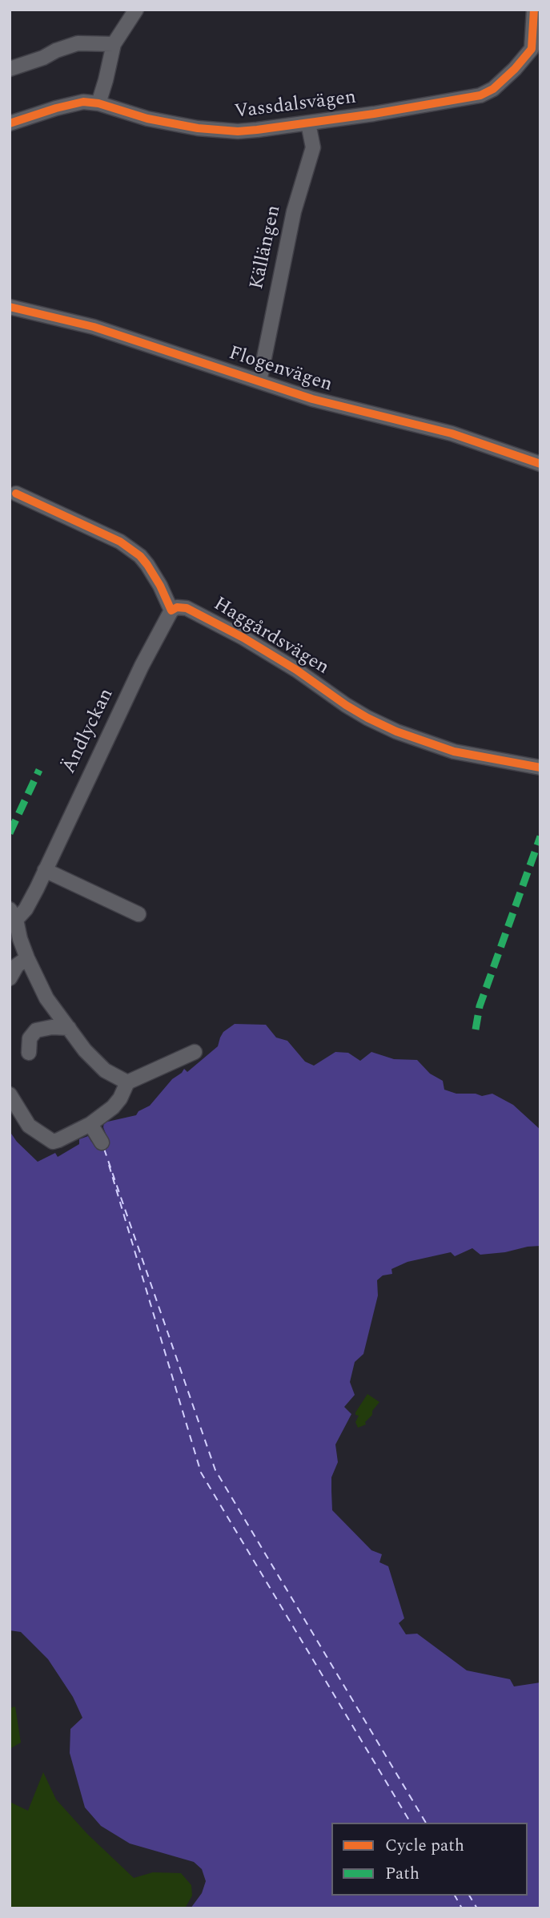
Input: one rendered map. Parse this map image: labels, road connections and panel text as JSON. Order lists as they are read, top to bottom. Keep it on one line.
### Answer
{"streets":{"street":["Vassdalsvägen","Källängen","Flogenvägen","Haggårdsvägen","Ändlyckan"]},"crossings":[["Vassdalsvägen","Källängen"],["Källängen","Flogenvägen"],["Haggårdsvägen","Ändlyckan"]],"legend":["Cycle path","Path"]}
